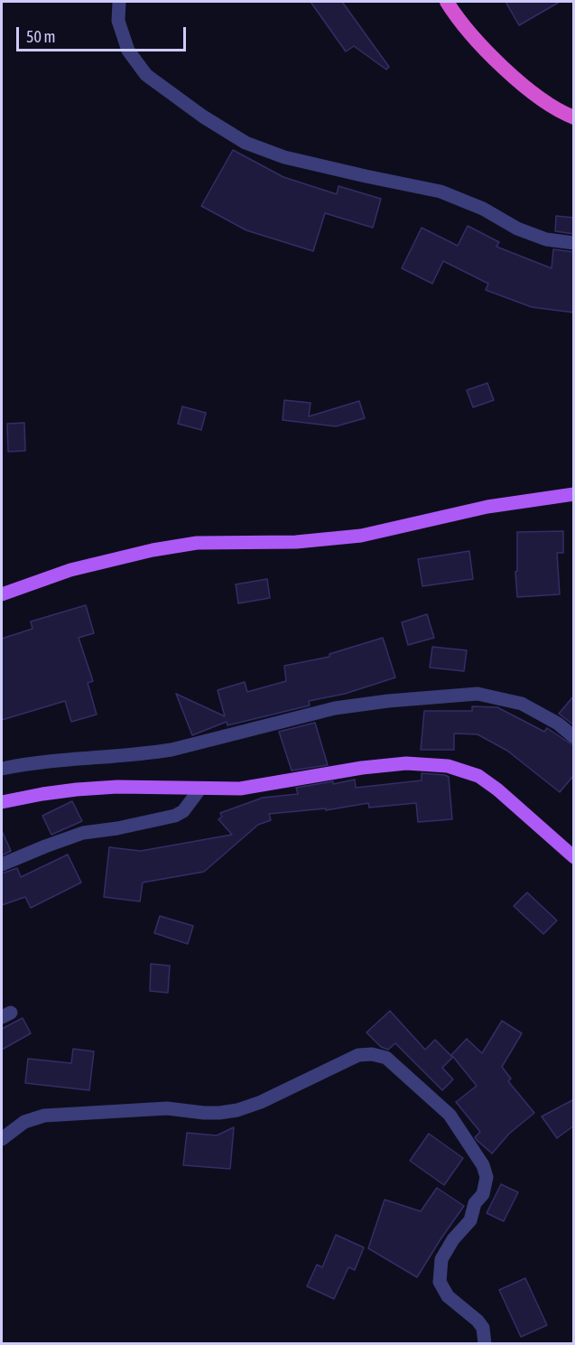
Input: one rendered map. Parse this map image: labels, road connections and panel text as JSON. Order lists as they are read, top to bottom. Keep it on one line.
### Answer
{"scale_bar":"50 m"}
